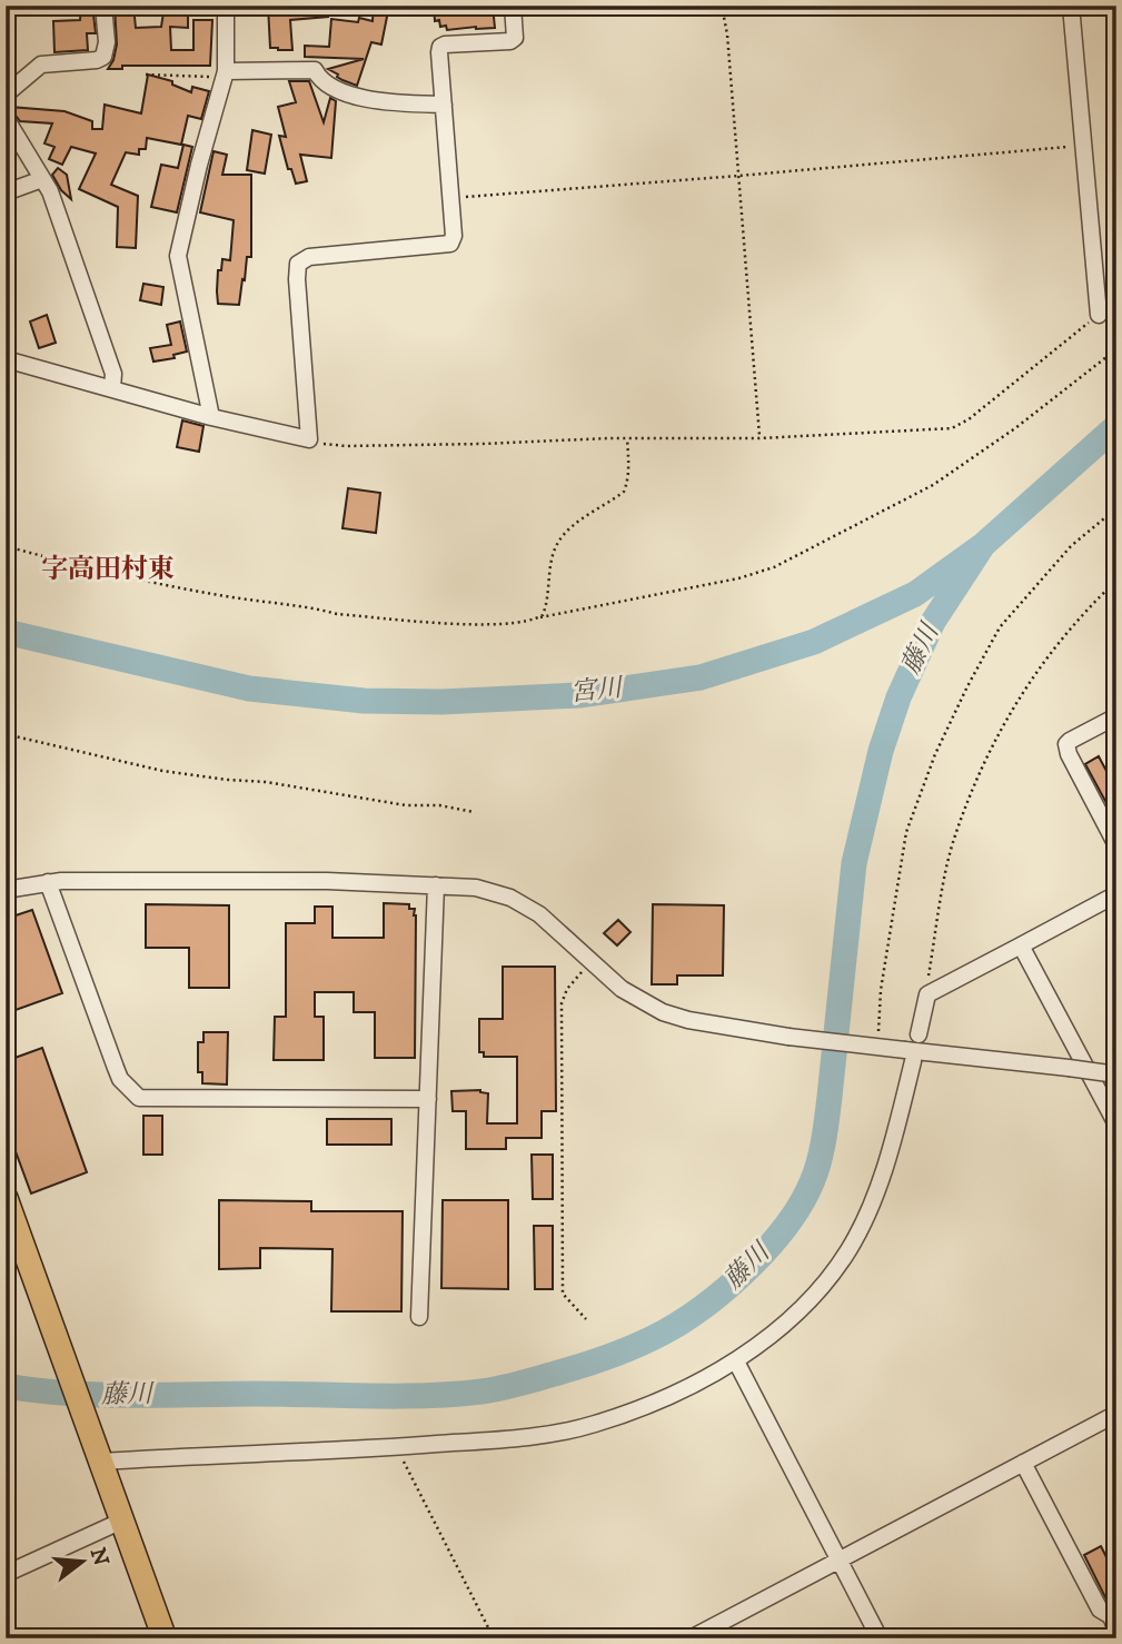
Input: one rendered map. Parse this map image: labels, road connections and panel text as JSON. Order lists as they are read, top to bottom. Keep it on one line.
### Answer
{"districts":["字高田村東"],"water":["藤川","宮川"],"north":"right"}
